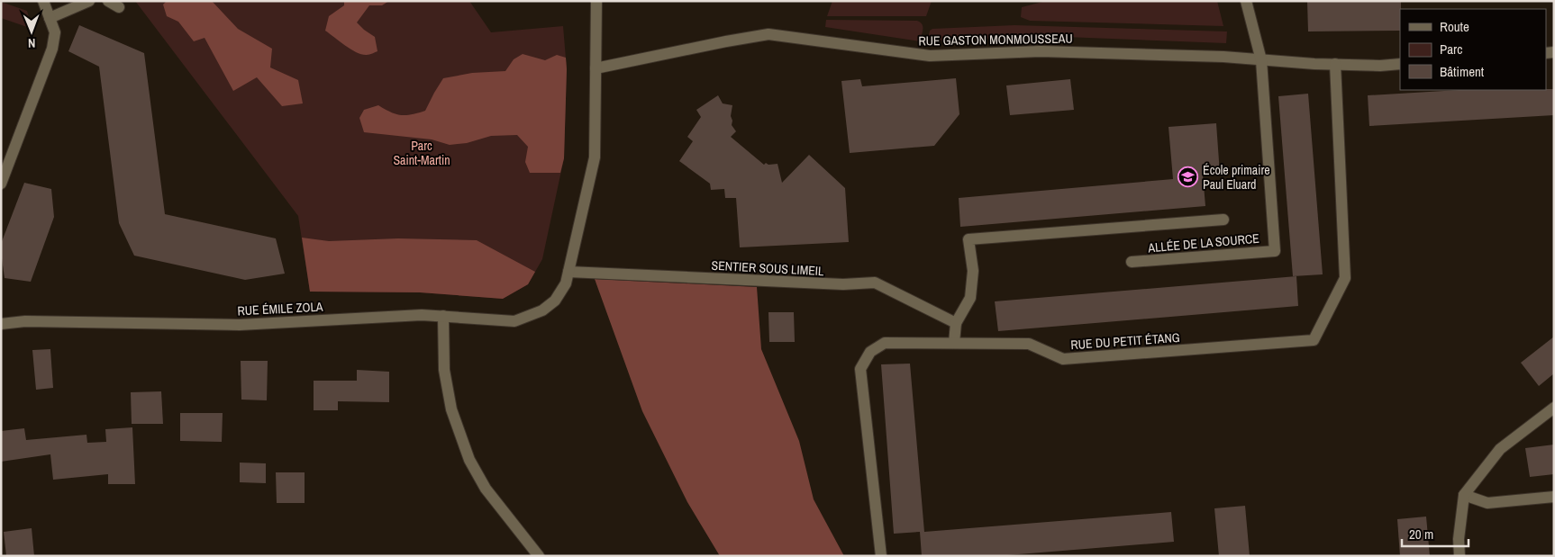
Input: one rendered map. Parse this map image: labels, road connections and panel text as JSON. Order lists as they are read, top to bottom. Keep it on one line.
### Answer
{"streets":{"street":["RUE GASTON MONMOUSSEAU","ALLÉE DE LA SOURCE","SENTIER SOUS LIMEIL","RUE ÉMILE ZOLA","RUE DU PETIT ÉTANG"]},"crossings":[["RUE GASTON MONMOUSSEAU","ALLÉE DE LA SOURCE"],["RUE GASTON MONMOUSSEAU","RUE DU PETIT ÉTANG"],["SENTIER SOUS LIMEIL","RUE ÉMILE ZOLA"]],"parks":["Parc Saint-Martin"],"places":{"school or university":["École primaire Paul Eluard"]},"legend":["Route","Parc","Bâtiment"],"scale_bar":"20 m","north":"bottom"}
